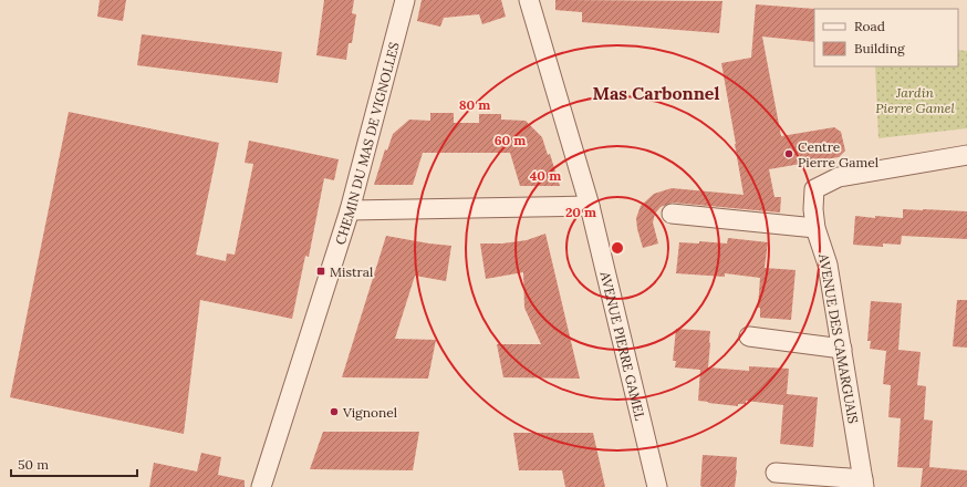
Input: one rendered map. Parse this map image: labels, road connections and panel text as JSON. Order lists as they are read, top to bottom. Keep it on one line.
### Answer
{"streets":{"street":["CHEMIN DU MAS DE VIGNOLLES","AVENUE DES CAMARGUAIS","AVENUE PIERRE GAMEL"]},"districts":["Mas Carbonnel"],"parks":["Jardin Pierre Gamel"],"places":{"other":["Centre Pierre Gamel","Vignonel"],"transit":["Mistral"]},"legend":["Road","Building"],"scale_bar":"50 m","rings":["80 m","60 m","40 m","20 m"]}
